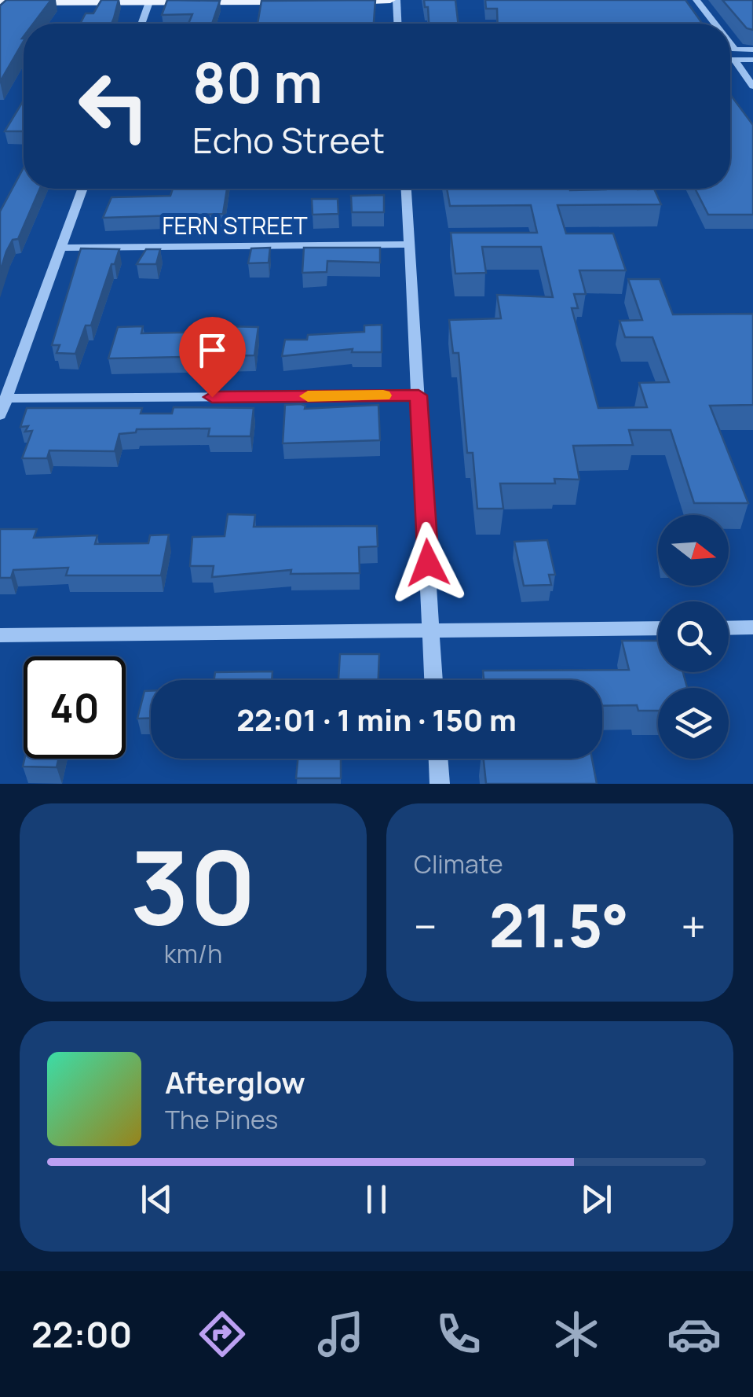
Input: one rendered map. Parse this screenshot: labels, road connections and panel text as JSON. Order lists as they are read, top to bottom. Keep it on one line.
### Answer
{"streets":{"street":["FERN STREET"]},"north":"right","page":{"turn":["80 m","Echo Street"],"limit":"40","trip":"22:01 · 1 min · 150 m","tile":[["30","km/h"],"Climate"],"heat":["−","21.5°","+"],"song":["Afterglow","The Pines"],"tabs":"22:00"}}
